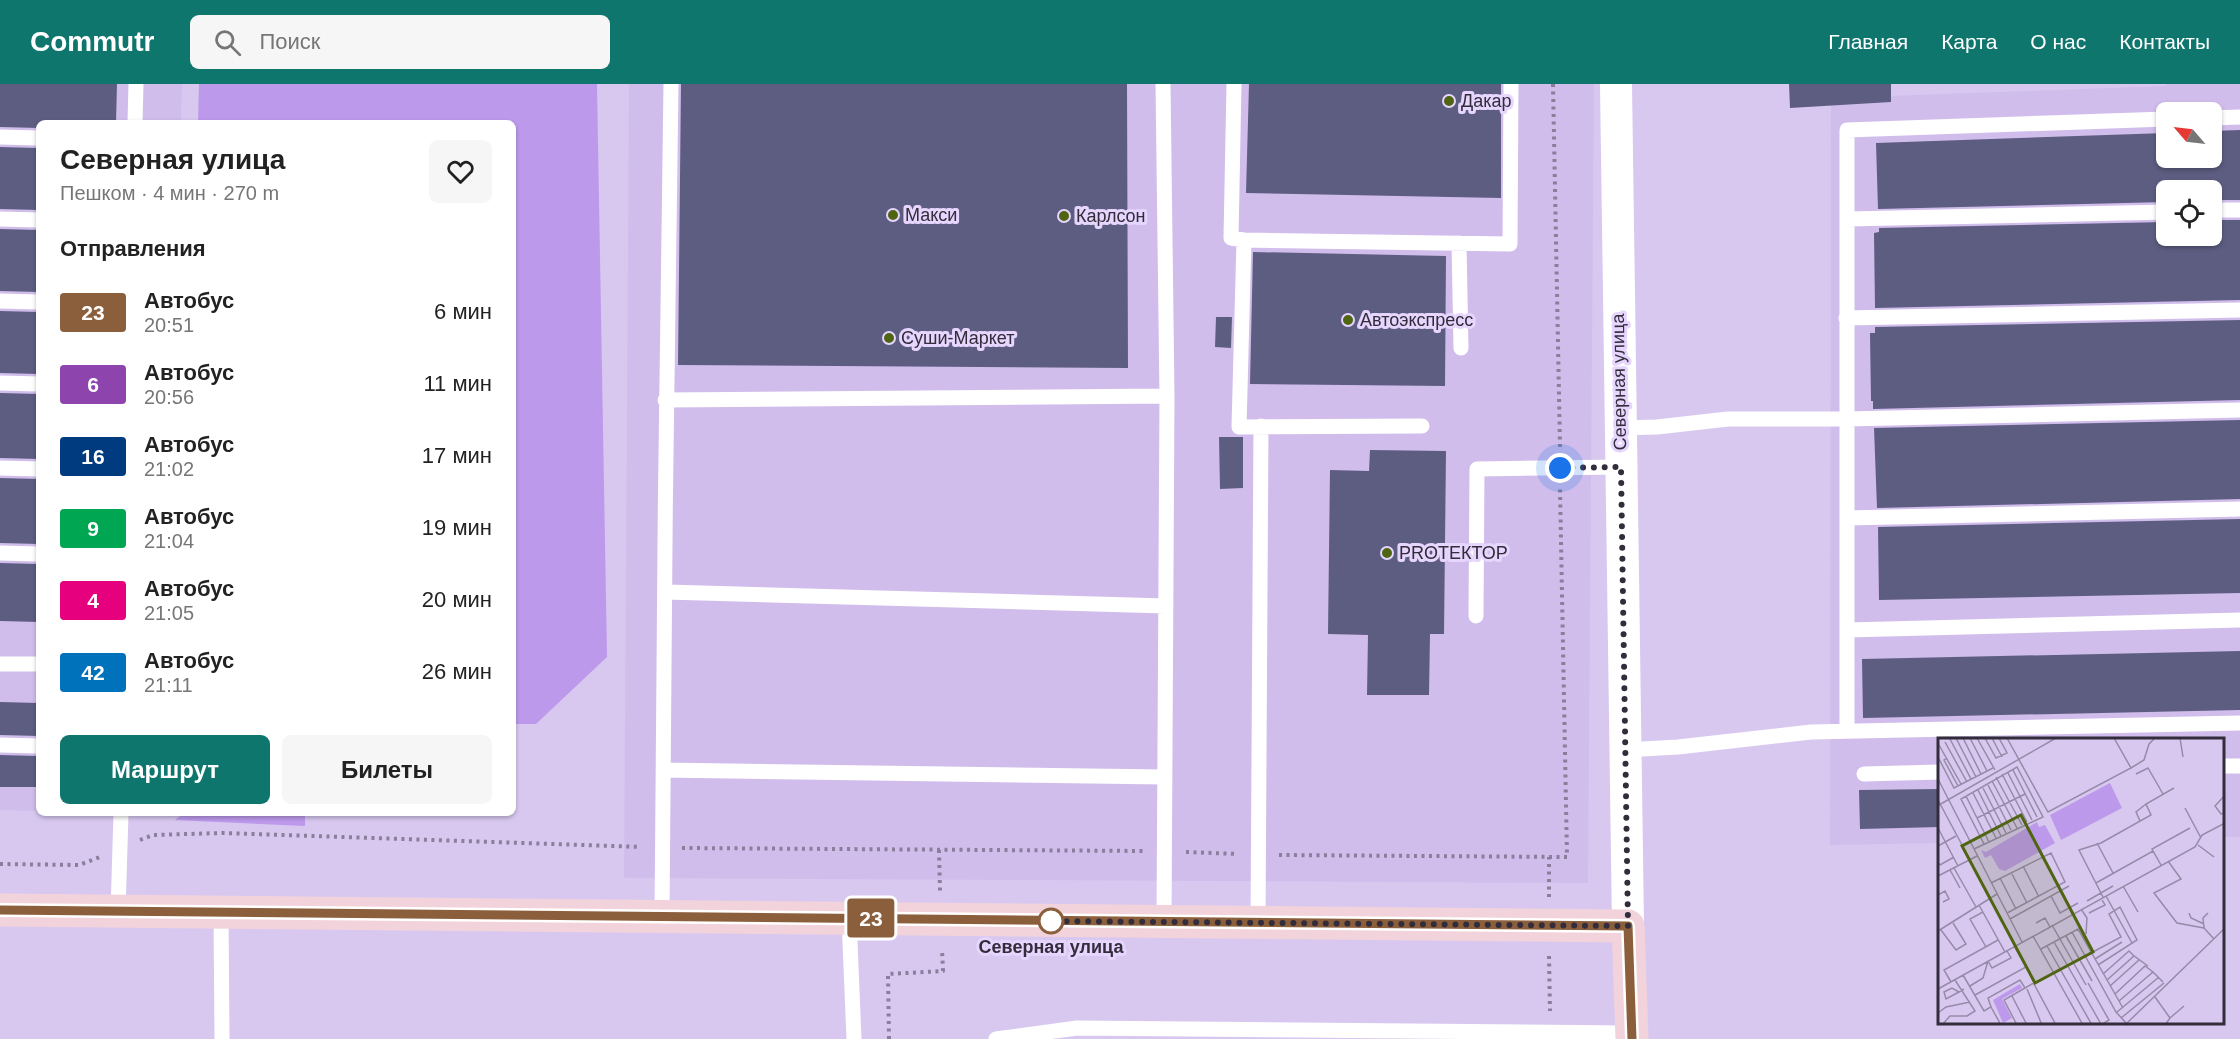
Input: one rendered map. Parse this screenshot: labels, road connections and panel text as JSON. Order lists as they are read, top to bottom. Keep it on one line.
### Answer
{"streets":{"street":["Северная улица"]},"places":["Дакар","Макси","Карлсон","Автоэкспресс","Суши-Маркет","PROТЕКТОР","Северная улица"],"lines":["bus line 23"],"north":"top left","page":{"header":"Commutr","search":"Поиск","nav":["Главная","Карта","О нас","Контакты"],"on_map":"23","heading":[["Северная улица","Пешком · 4 мин · 270 m"],"Отправления"],"list":[{"mark":"23","name":"Автобус","note":"20:51","value":"6 мин"},{"mark":"6","name":"Автобус","note":"20:56","value":"11 мин"},{"mark":"16","name":"Автобус","note":"21:02","value":"17 мин"},{"mark":"9","name":"Автобус","note":"21:04","value":"19 мин"},{"mark":"4","name":"Автобус","note":"21:05","value":"20 мин"},{"mark":"42","name":"Автобус","note":"21:11","value":"26 мин"}],"buttons":["Маршрут","Билеты"]}}
